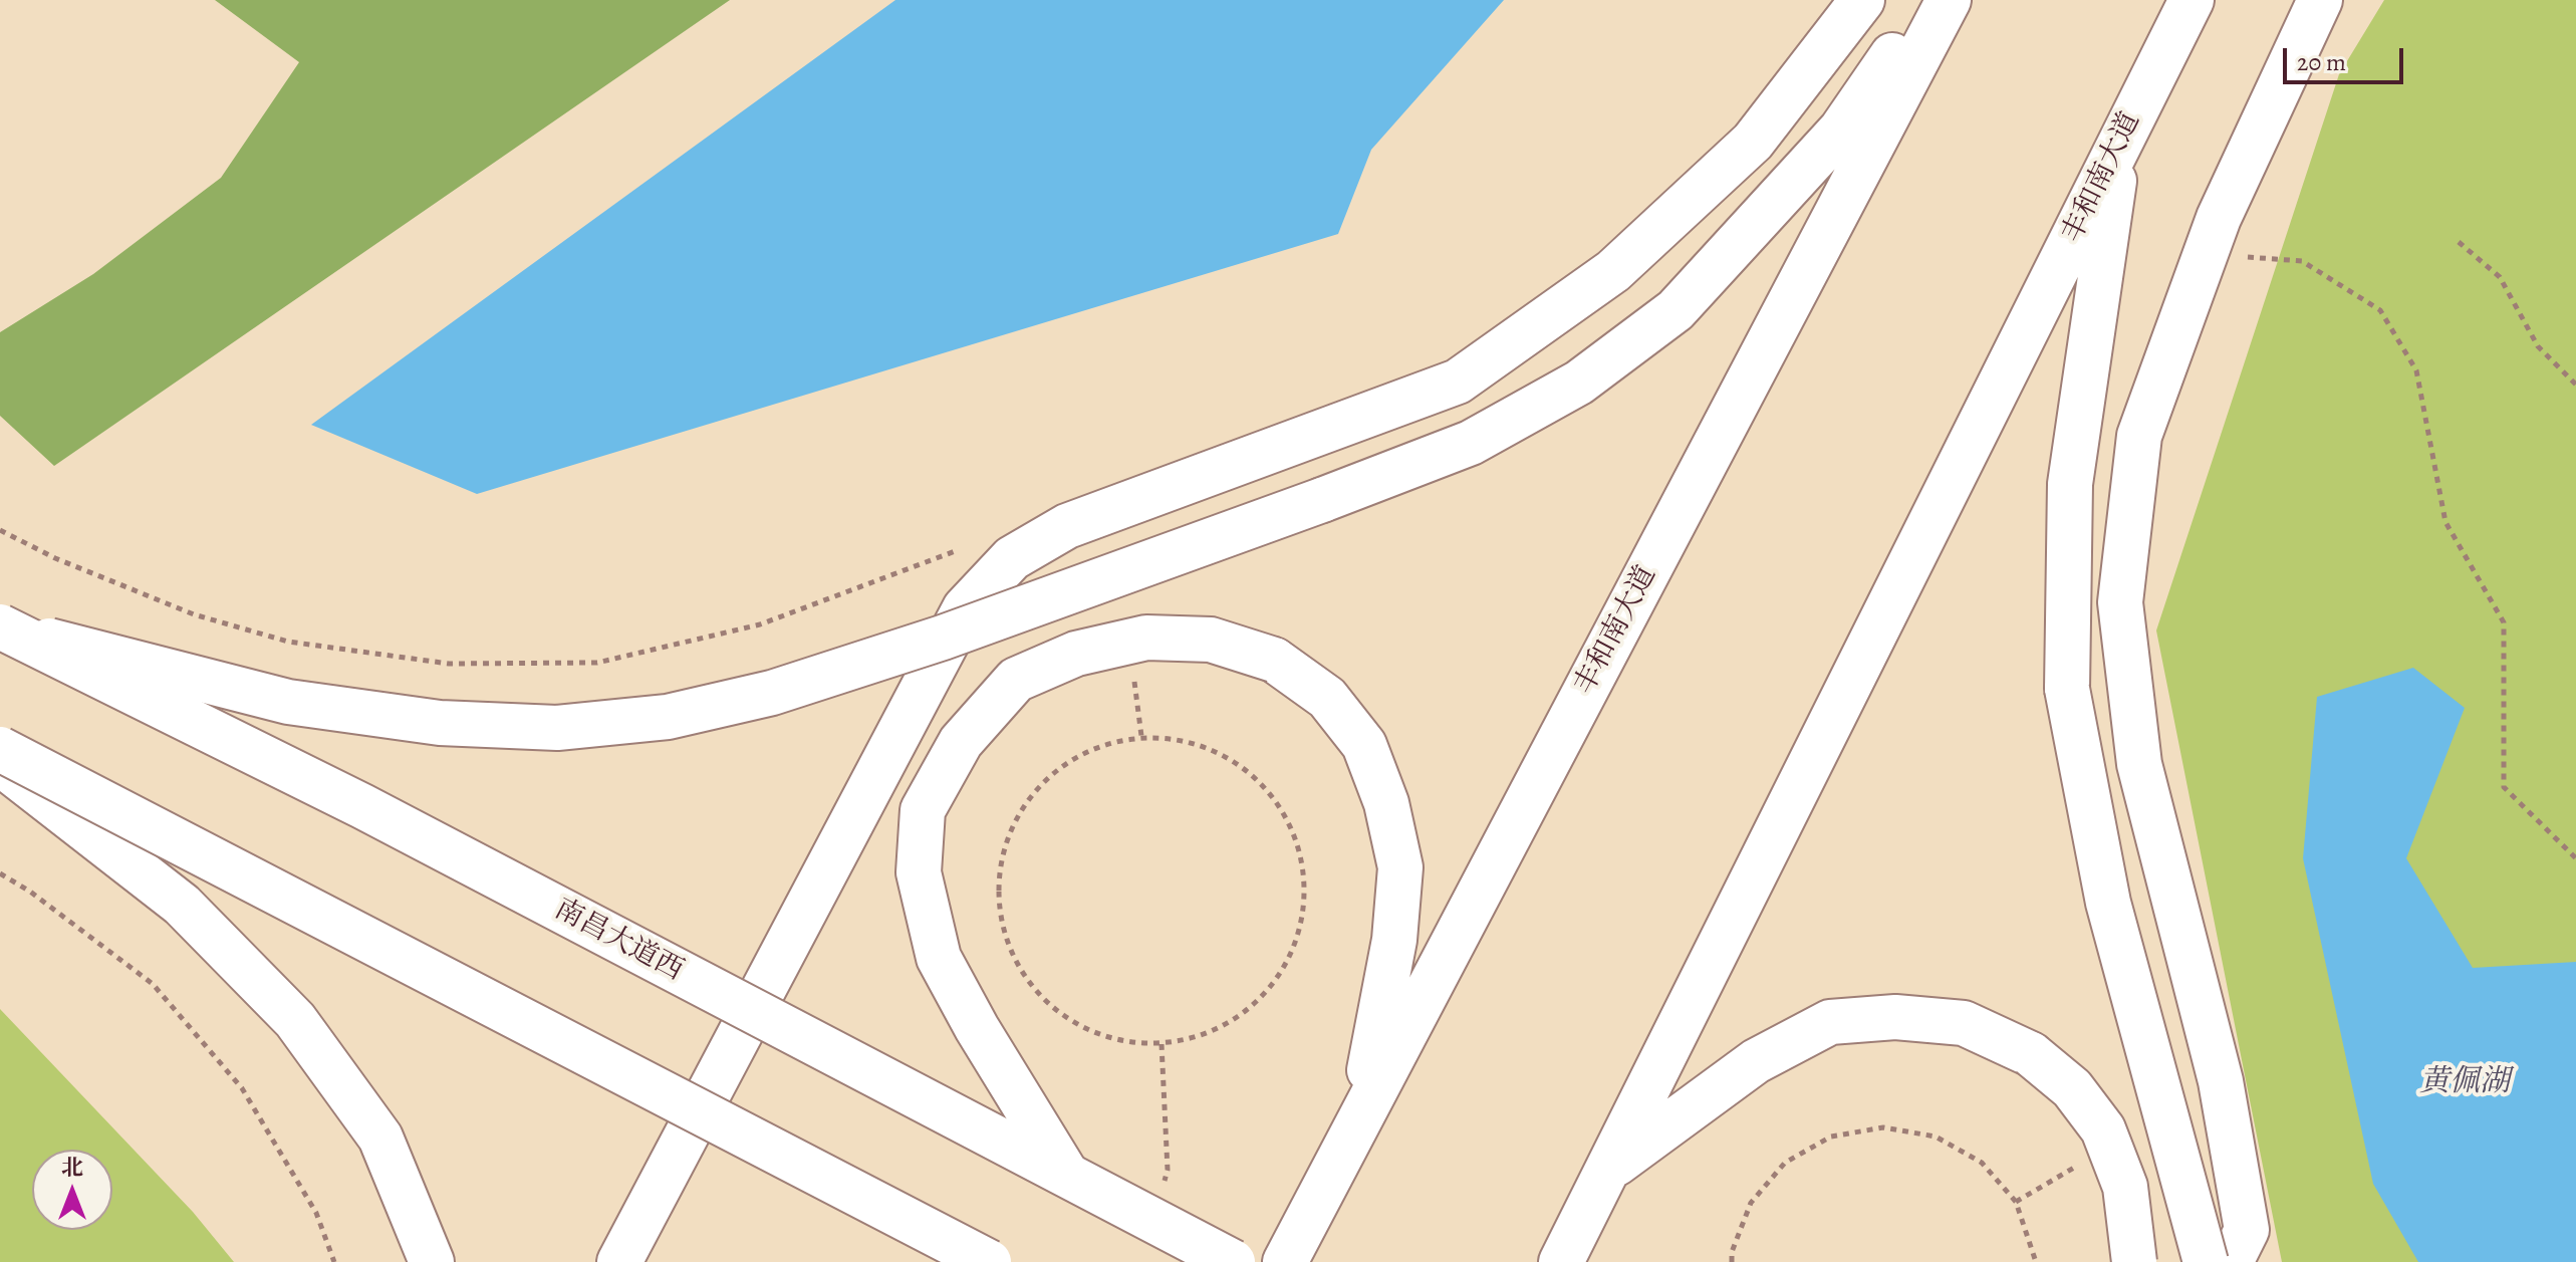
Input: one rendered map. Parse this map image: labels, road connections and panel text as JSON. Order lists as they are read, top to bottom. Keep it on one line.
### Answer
{"streets":{"main road":["丰和南大道","南昌大道西"]},"water":["黄佩湖"],"scale_bar":"20 m","north":"top"}
